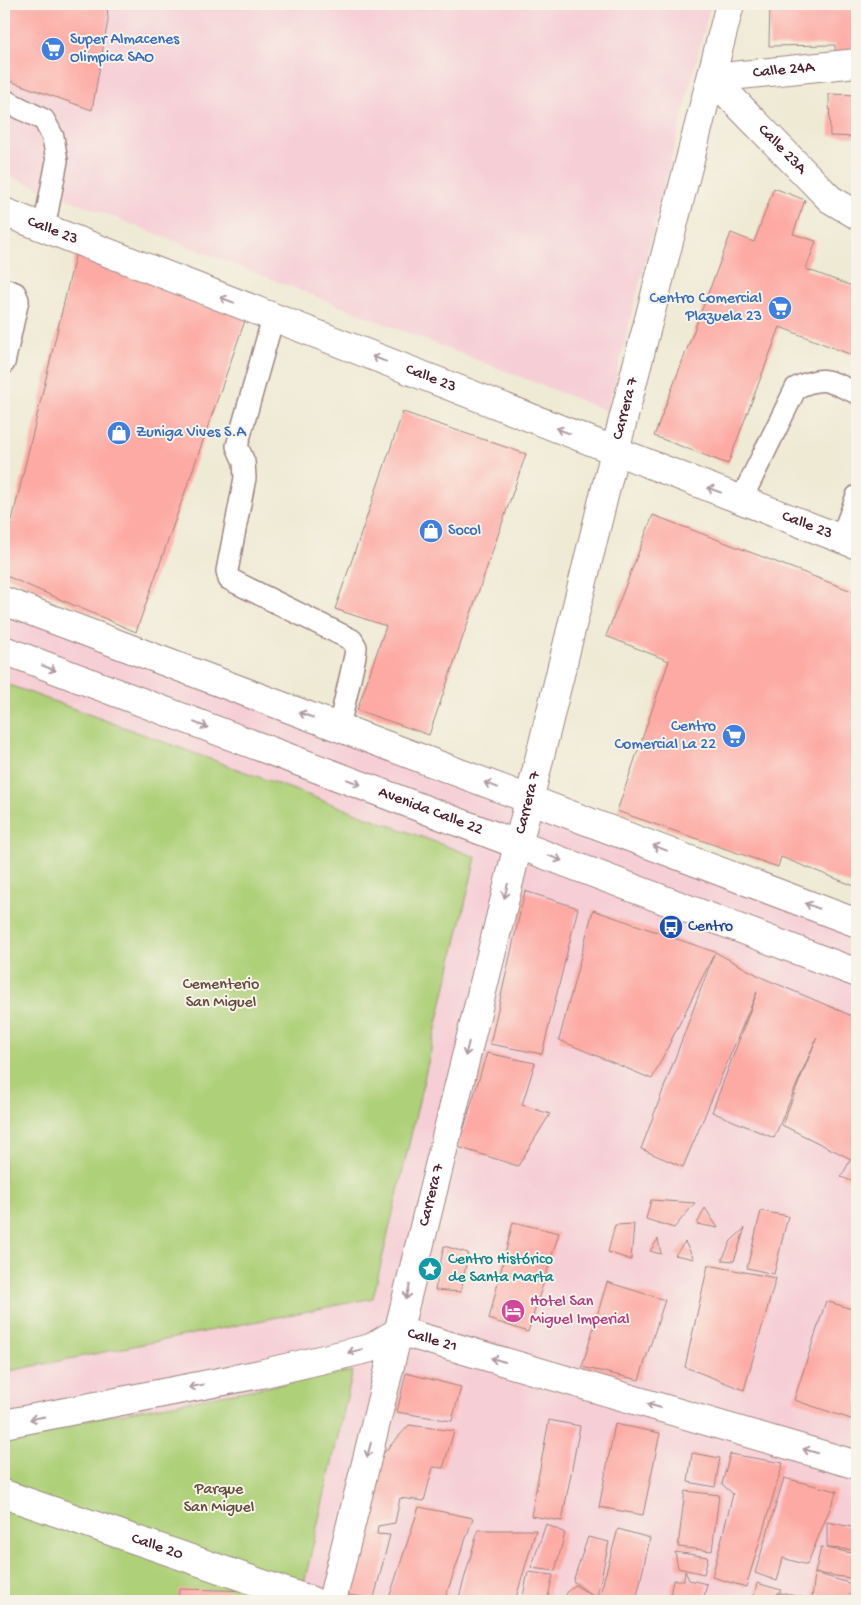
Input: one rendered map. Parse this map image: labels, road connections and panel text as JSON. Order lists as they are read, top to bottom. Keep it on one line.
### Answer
{"streets":{"street":["Calle 24A","Calle 23A","Calle 23","Carrera 7","Avenida Calle 22","Calle 21","Calle 20"]},"crossings":[["Calle 24A","Calle 23A"],["Calle 24A","Carrera 7"],["Calle 23A","Carrera 7"],["Calle 23","Carrera 7"],["Carrera 7","Avenida Calle 22"],["Carrera 7","Calle 21"]],"one_way":["Calle 23","Carrera 7","Calle 21"],"parks":["Cementerio San Miguel","Parque San Miguel"],"places":{"supermarket":["Super Almacenes Olimpica SAO","Centro Comercial Plazuela 23","Centro Comercial La 22"],"shop":["Zuniga Vives S.A","Socol"],"bus stop":["Centro"],"place":["Centro Histórico de Santa Marta"],"hotel":["Hotel San Miguel Imperial"]}}
